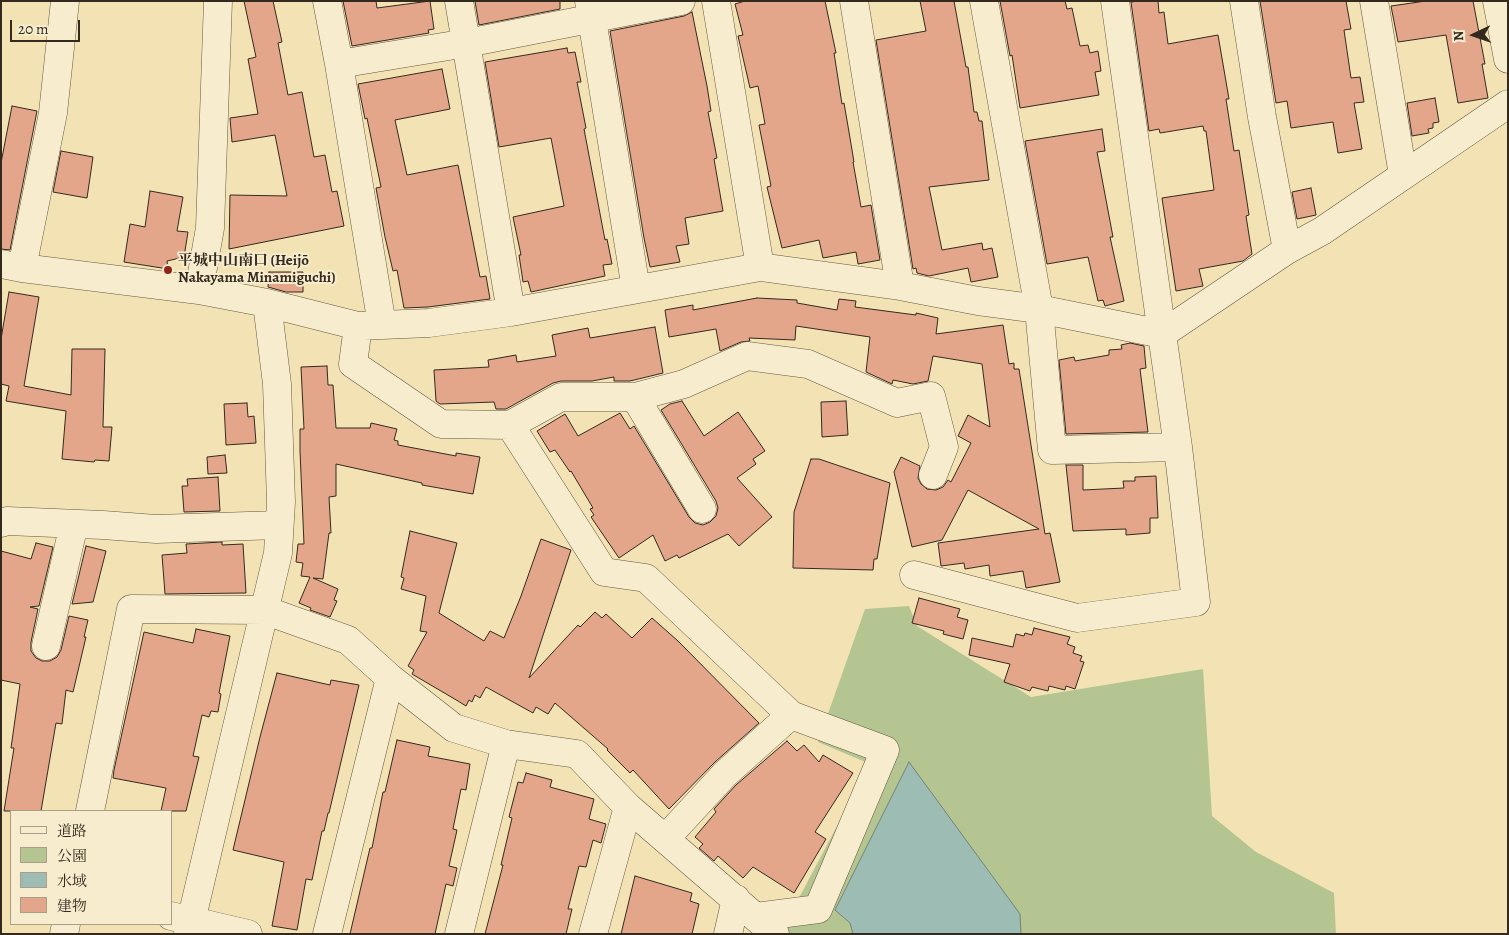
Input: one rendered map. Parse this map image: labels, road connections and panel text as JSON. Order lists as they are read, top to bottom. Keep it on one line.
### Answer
{"places":["平城中山南口 (Heijō Nakayama Minamiguchi)"],"legend":["道路","公園","水域","建物"],"scale_bar":"20 m","north":"left"}
